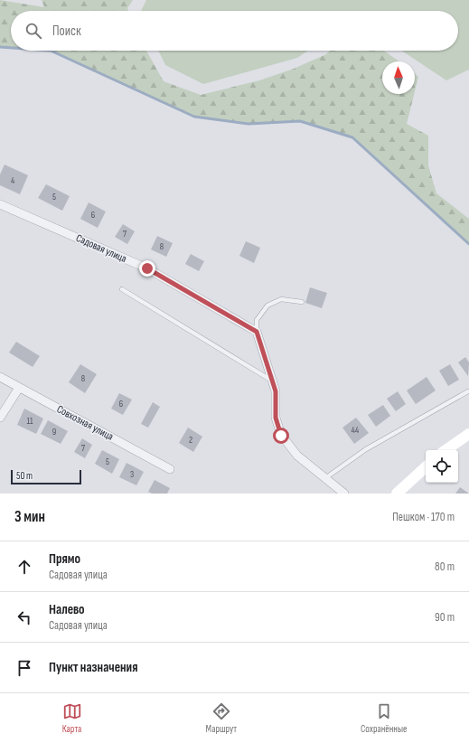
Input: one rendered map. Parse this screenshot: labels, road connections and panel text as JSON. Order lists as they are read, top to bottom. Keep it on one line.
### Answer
{"streets":{"street":["Садовая улица","Совхозная улица"]},"house_numbers":["4","5","6","7","8","8","6","11","44","9","2","7","5","3"],"scale_bar":"50 m","north":"top","page":{"search":"Поиск","scale":"50 m","heading":["3 мин","Пешком · 170 m"],"list":[["Прямо","Садовая улица","80 m"],["Налево","Садовая улица","90 m"],"Пункт назначения"],"nav":["Карта","Маршрут","Сохранённые"]}}
